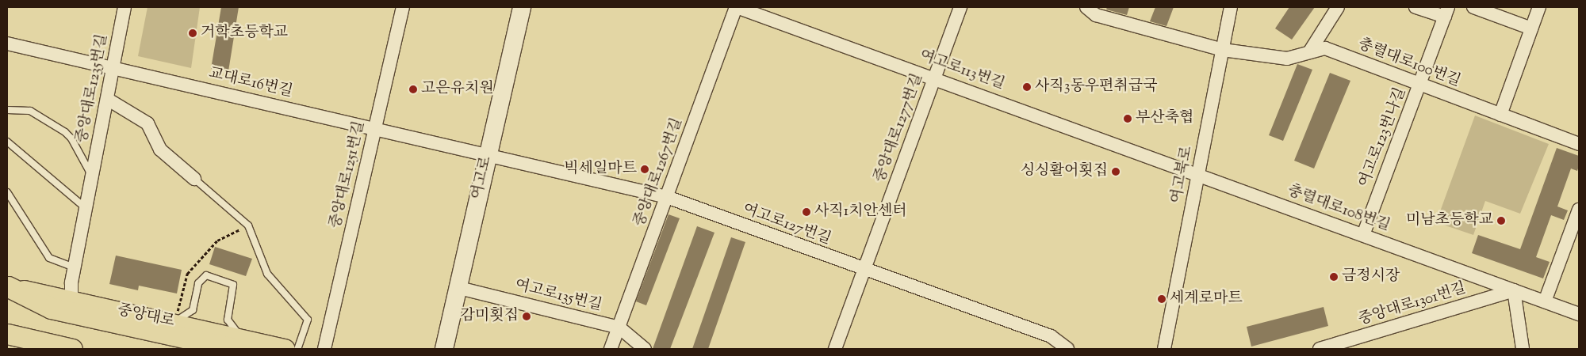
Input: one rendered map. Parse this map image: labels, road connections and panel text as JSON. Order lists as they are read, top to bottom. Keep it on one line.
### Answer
{"streets":{"main road":["여고로","중앙대로"],"street":["충렬대로100번길","여고로113번길","교대로16번길","중앙대로1235번길","중앙대로1277번길","여고로123번나길","중앙대로1267번길","중앙대로1251번길","여고북로","충렬대로108번길","여고로127번길","여고로135번길","중앙대로1301번길"]},"crossings":[["충렬대로100번길","여고로123번나길"],["충렬대로100번길","여고북로"],["여고로113번길","중앙대로1277번길"],["여고로113번길","중앙대로1267번길"],["여고로113번길","여고북로"],["여고로113번길","충렬대로108번길"],["교대로16번길","중앙대로1235번길"],["교대로16번길","중앙대로1251번길"],["교대로16번길","여고로"],["교대로16번길","여고로127번길"],["중앙대로1235번길","중앙대로"],["중앙대로1277번길","여고로127번길"],["여고로123번나길","충렬대로108번길"],["중앙대로1267번길","여고로127번길"],["중앙대로1267번길","여고로135번길"],["여고북로","충렬대로108번길"],["여고로","여고로127번길"],["여고로","여고로135번길"],["충렬대로108번길","중앙대로1301번길"]],"places":["거학초등학교","사직3동우편취급국","고은유치원","부산축협","빅세일마트","싱싱활어횟집","사직1치안센터","미남초등학교","금정시장","세계로마트","감미횟집"]}
